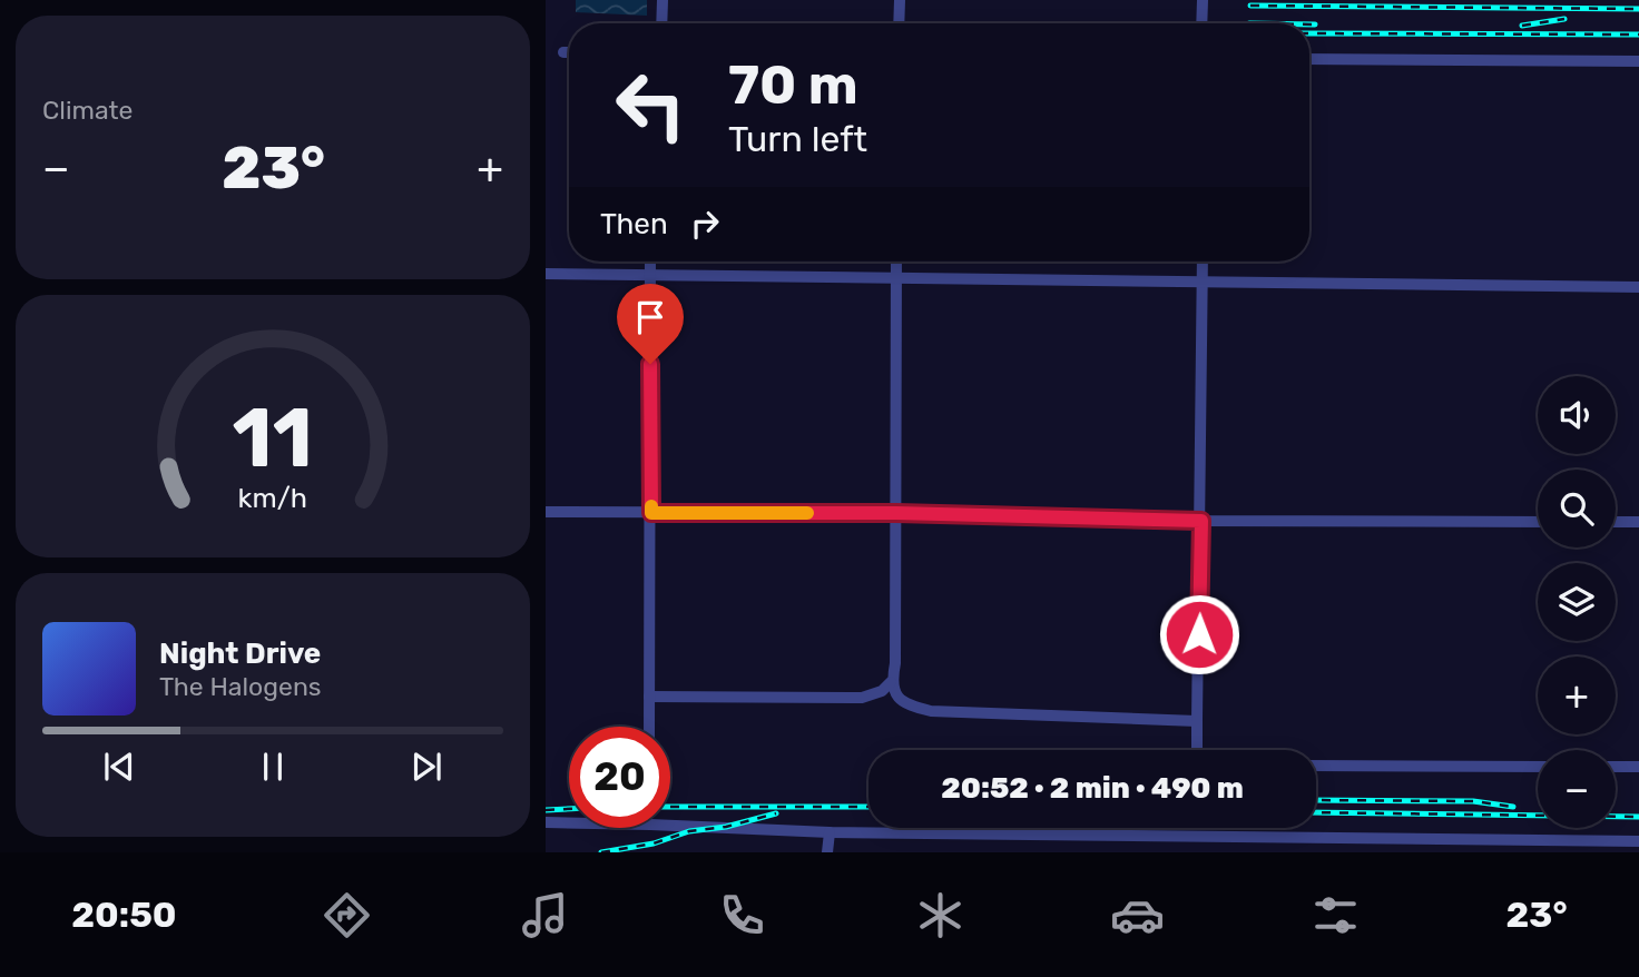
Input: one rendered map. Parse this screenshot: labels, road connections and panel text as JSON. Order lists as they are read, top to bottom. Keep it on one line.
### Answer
{"page":{"tile":"Climate","turn":["70 m","Turn left"],"heat":["−","23°","+"],"then":"Then","map_buttons":["+","−"],"song":["Night Drive","The Halogens"],"limit":"20","trip":"20:52 · 2 min · 490 m","tabs":["20:50","23°"],"gauge":["11","km/h"]}}
